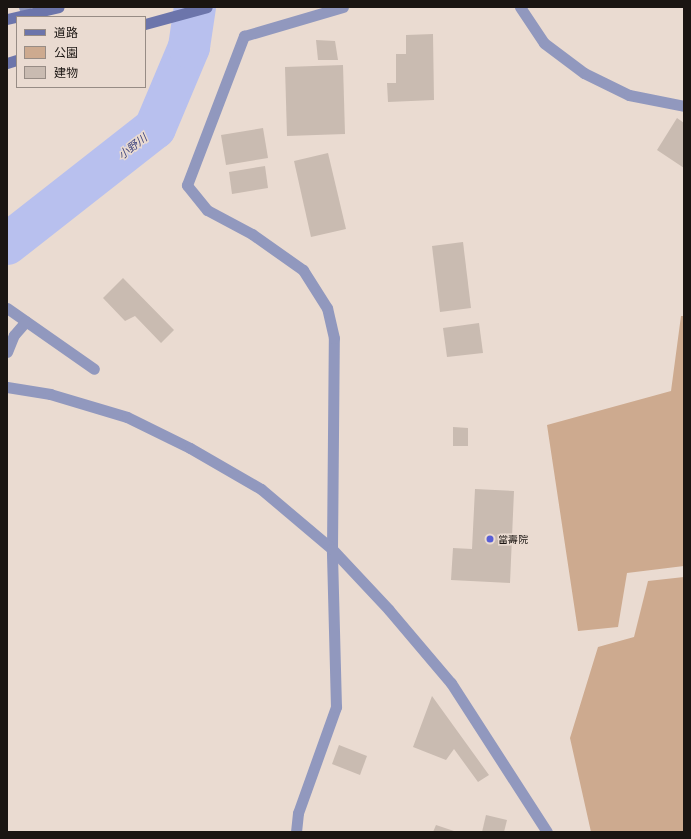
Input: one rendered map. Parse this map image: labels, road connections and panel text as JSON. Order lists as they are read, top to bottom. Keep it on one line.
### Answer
{"water":["小野川"],"places":["當壽院"],"legend":["道路","公園","建物"]}
